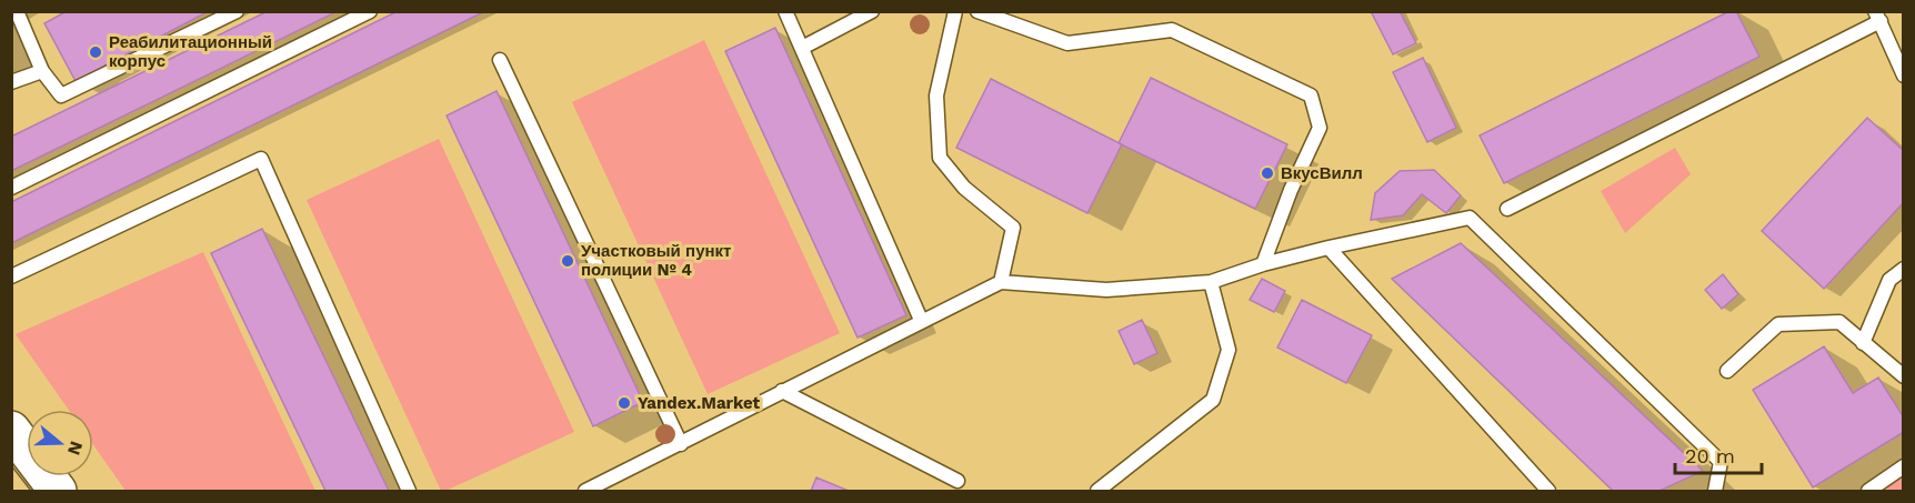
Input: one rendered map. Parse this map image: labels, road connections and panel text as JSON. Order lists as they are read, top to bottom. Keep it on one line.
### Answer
{"places":["Реабилитационный корпус","ВкусВилл","Участковый пункт полиции № 4","Yandex.Market"],"scale_bar":"20 m","north":"right"}
